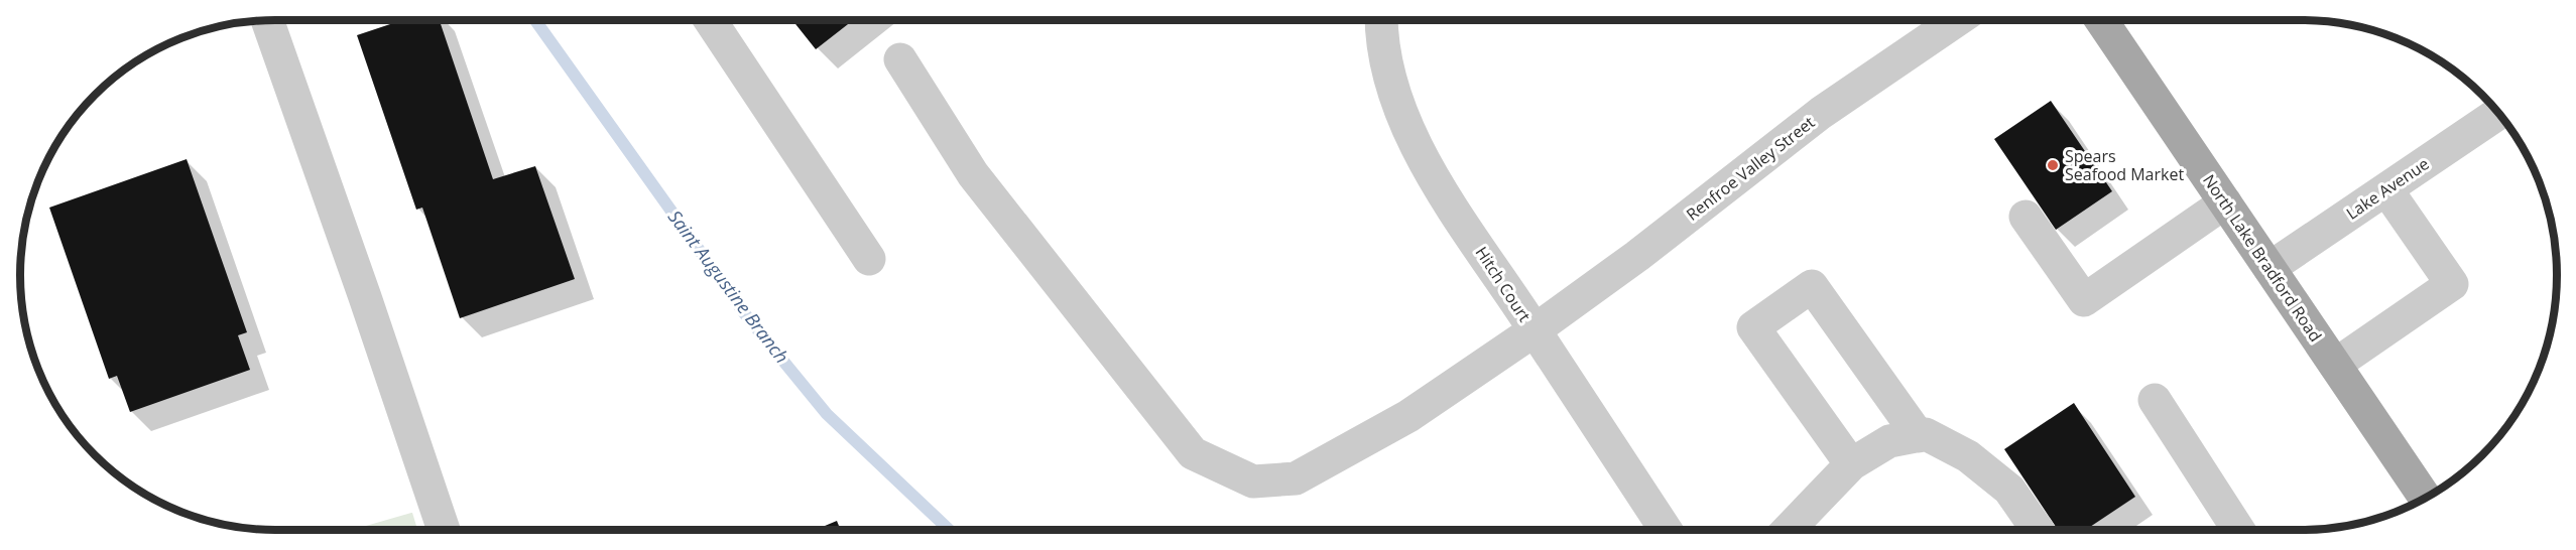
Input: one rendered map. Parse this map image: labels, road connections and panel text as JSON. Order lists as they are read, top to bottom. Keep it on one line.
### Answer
{"streets":{"main road":["North Lake Bradford Road"],"street":["Renfroe Valley Street","Lake Avenue","Hitch Court"]},"crossings":[["Renfroe Valley Street","Hitch Court"],["Lake Avenue","North Lake Bradford Road"]],"water":["Saint Augustine Branch"],"places":["Spears Seafood Market"]}
